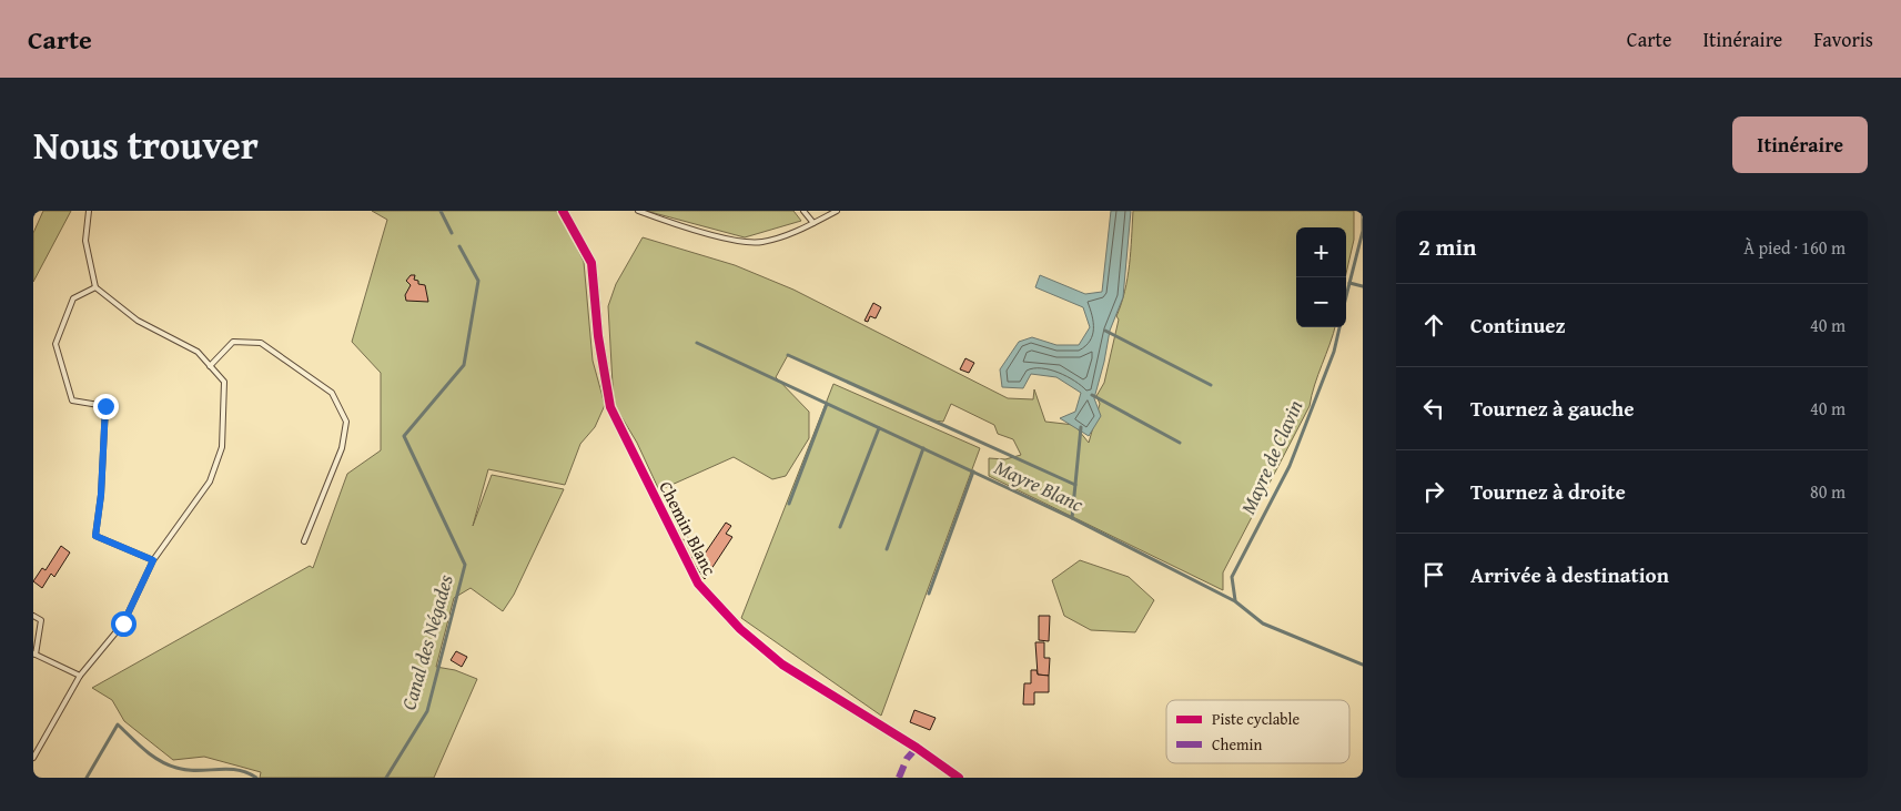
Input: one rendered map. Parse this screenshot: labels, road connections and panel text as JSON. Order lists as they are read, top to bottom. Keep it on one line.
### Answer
{"streets":{"street":["Chemin Blanc"]},"water":["Mayre de Clavin","Mayre Blanc","Canal des Négades"],"legend":["Piste cyclable","Chemin"],"page":{"header":"Carte","nav":["Carte","Itinéraire","Favoris"],"title":"Nous trouver","buttons":"Itinéraire","heading":["2 min","À pied · 160 m"],"map_buttons":["+","−"],"list":[["Continuez","40 m"],["Tournez à gauche","40 m"],["Tournez à droite","80 m"],"Arrivée à destination"]}}
